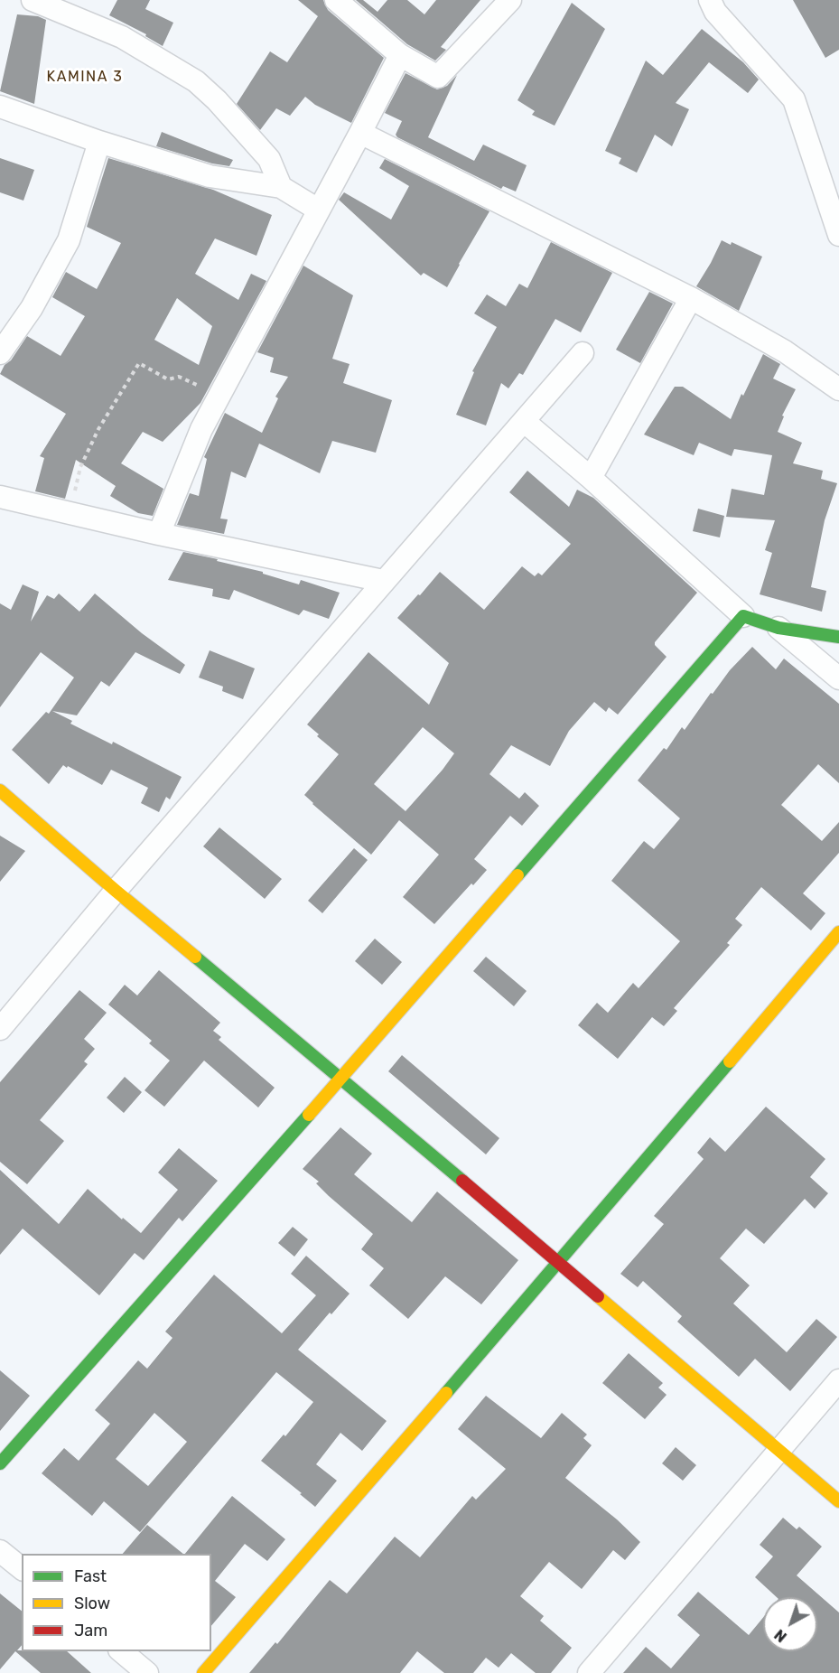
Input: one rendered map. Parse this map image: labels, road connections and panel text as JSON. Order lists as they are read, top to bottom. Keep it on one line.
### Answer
{"districts":["KAMINA 3"],"legend":["Fast","Slow","Jam"],"north":"bottom left"}
